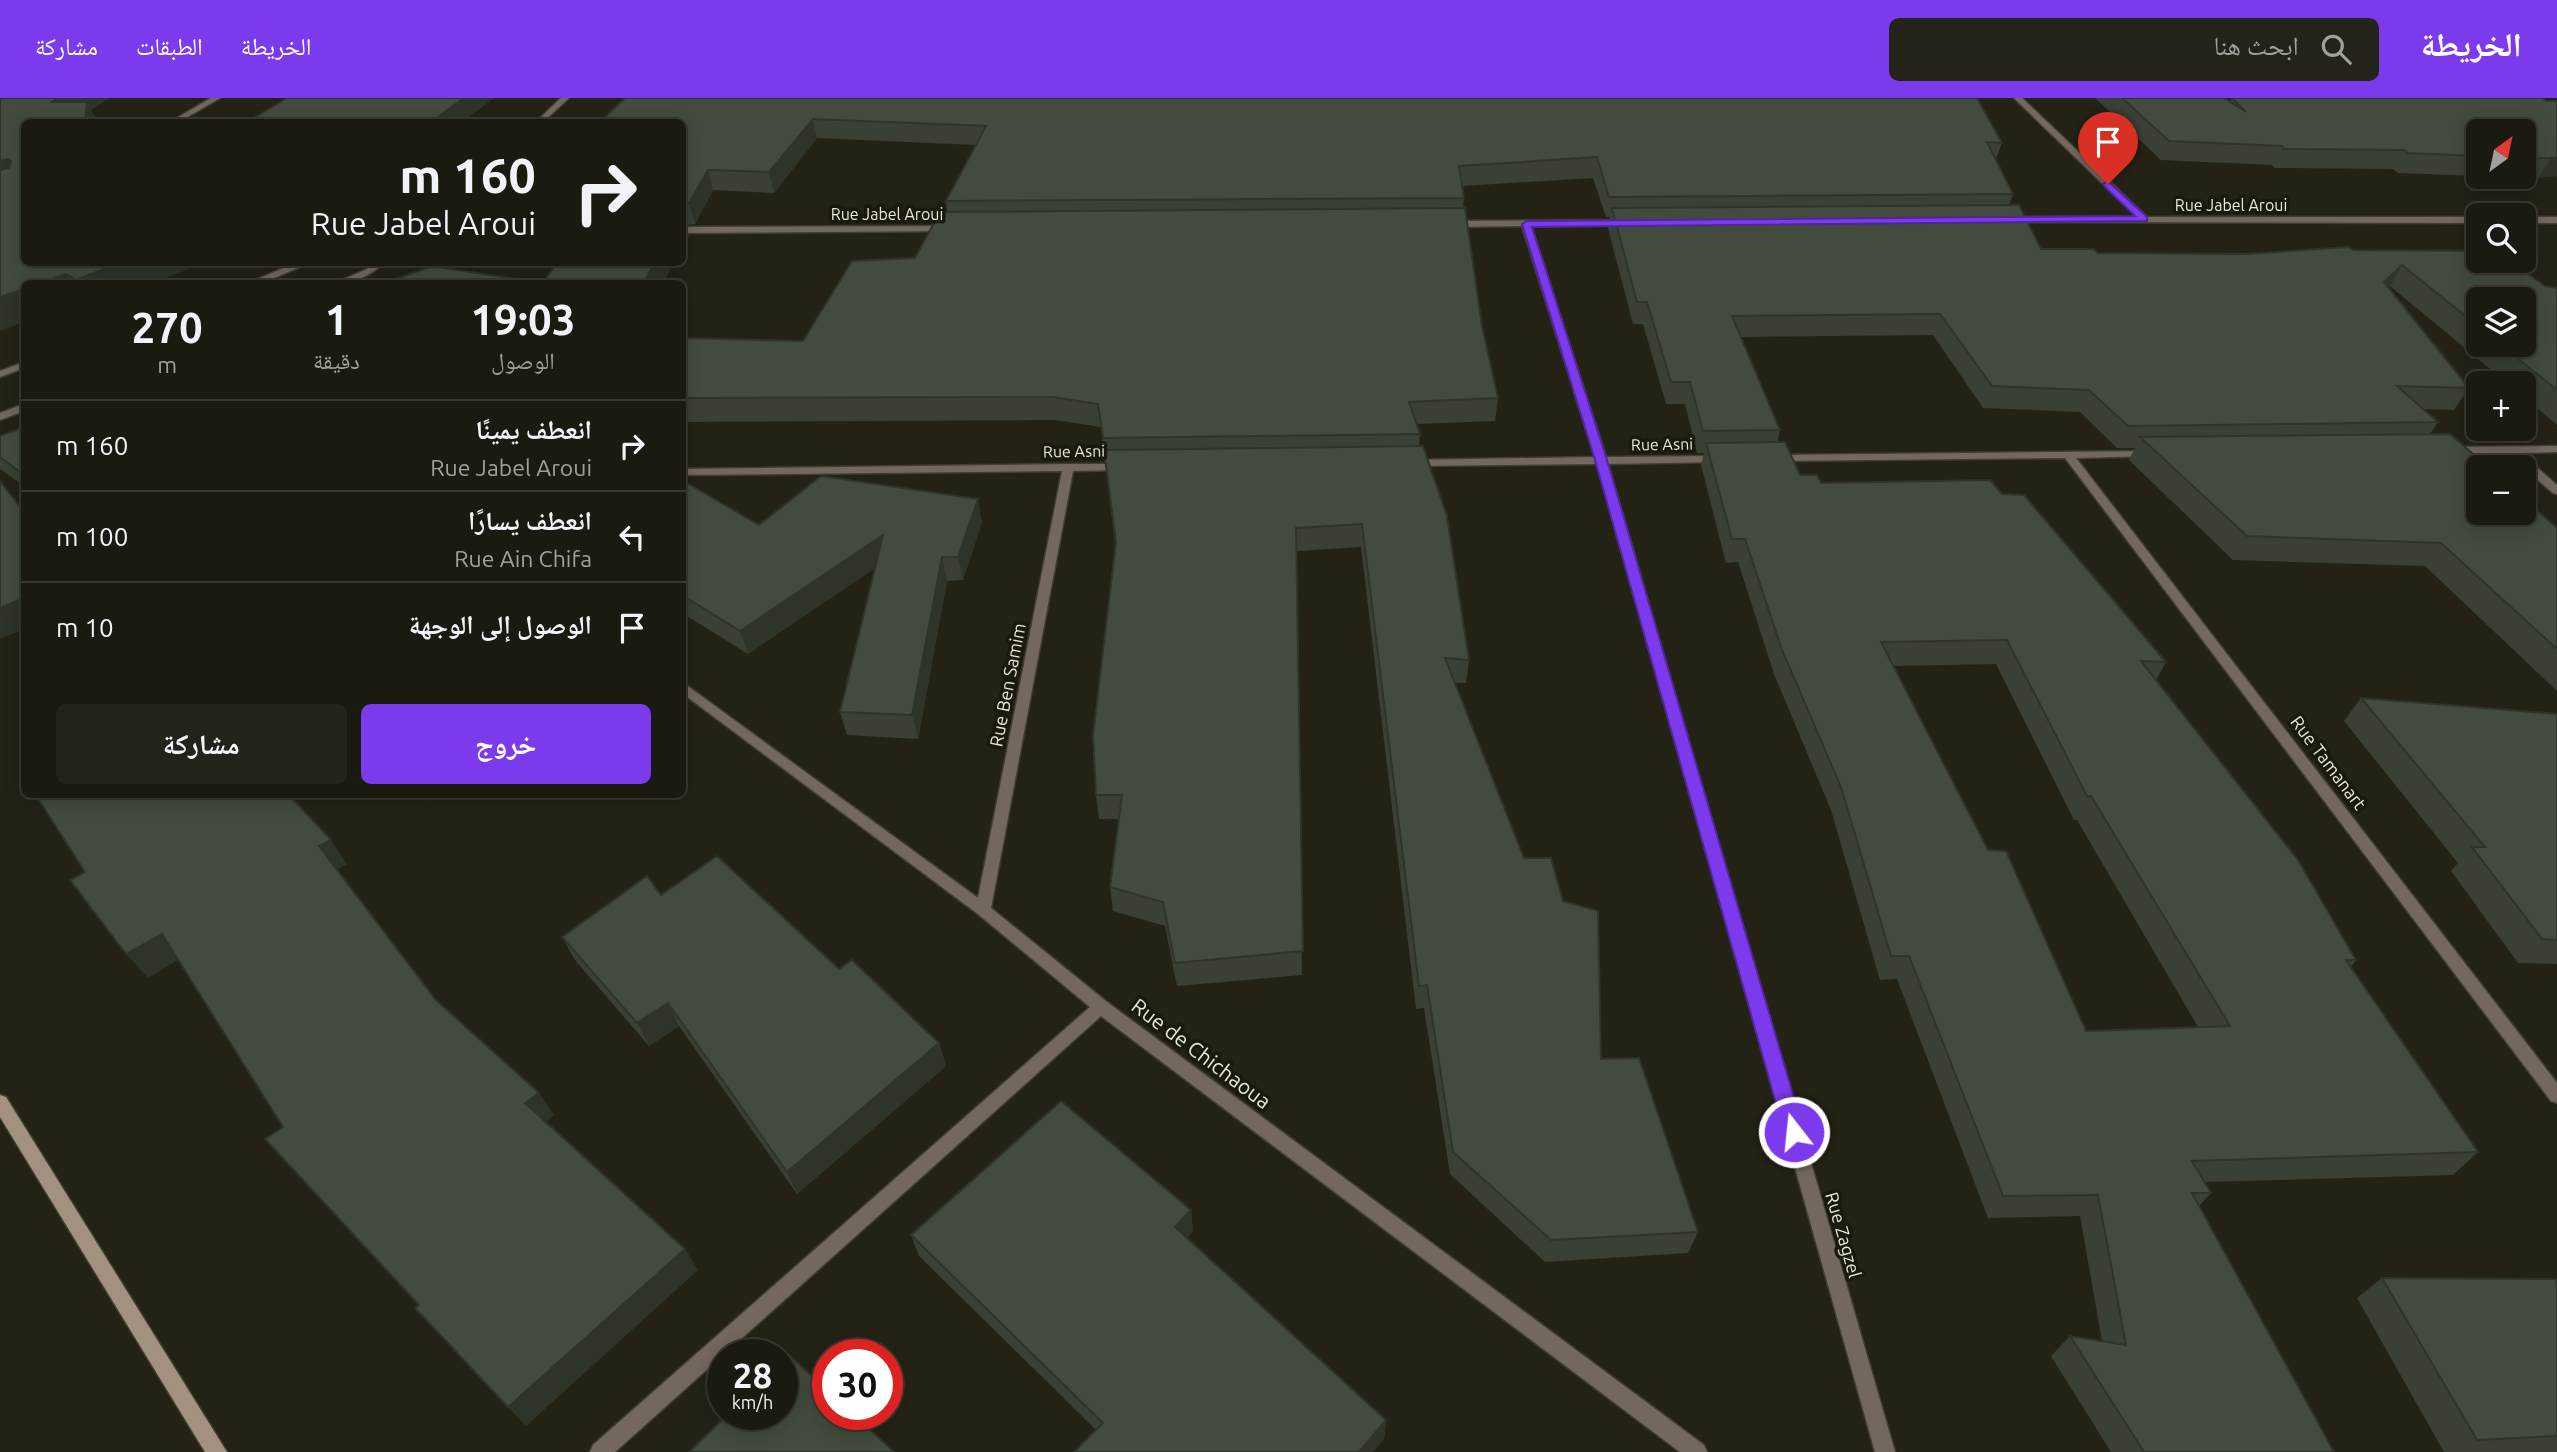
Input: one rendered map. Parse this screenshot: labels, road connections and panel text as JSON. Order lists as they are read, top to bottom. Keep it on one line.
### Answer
{"streets":{"street":["Rue Jabel Aroui","Rue Asni","Rue Ben Samim","Rue Tamanart","Rue de Chichaoua","Rue Zagzel"]},"crossings":[["Rue Asni","Rue Ben Samim"],["Rue Asni","Rue Zagzel"],["Rue Ben Samim","Rue de Chichaoua"]],"north":"top right","page":{"header":"الخريطة","search":"ابحث هنا","nav":["الخريطة","الطبقات","مشاركة"],"map_buttons":["+","−"],"turn":["160 m","Rue Jabel Aroui"],"eta":["19:03","الوصول","1","دقيقة","270","m"],"list":[{"name":"انعطف يمينًا","note":"Rue Jabel Aroui","value":"160 m"},{"name":"انعطف يسارًا","note":"Rue Ain Chifa","value":"100 m"},{"name":"الوصول إلى الوجهة","value":"10 m"}],"buttons":["خروج","مشاركة"],"speed":"28 km/h","limit":"30"}}
